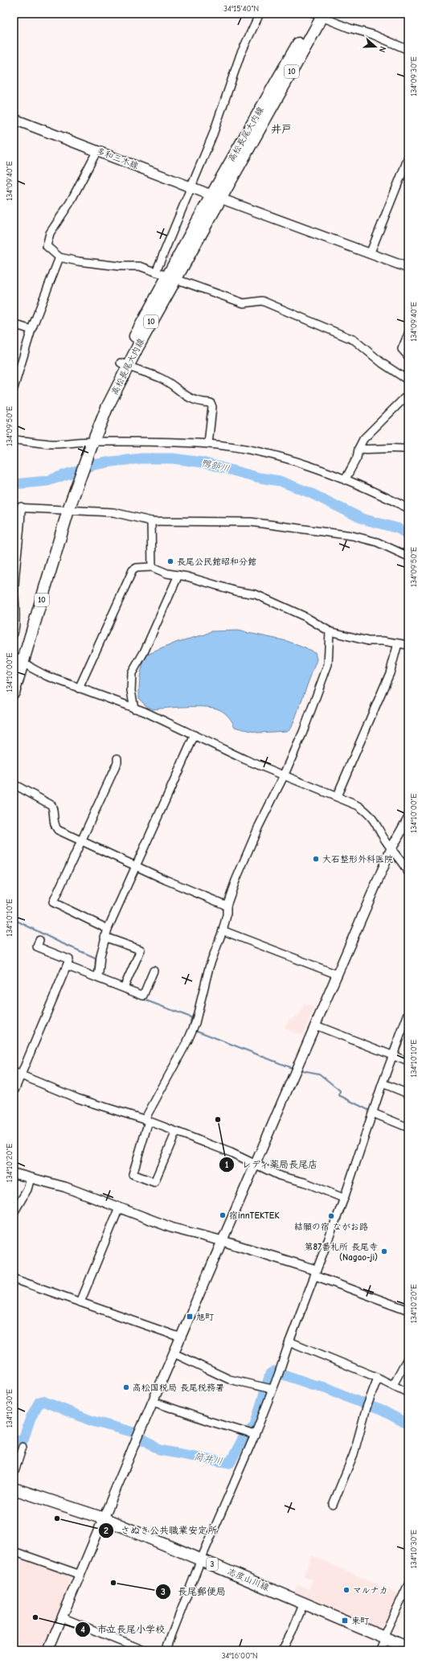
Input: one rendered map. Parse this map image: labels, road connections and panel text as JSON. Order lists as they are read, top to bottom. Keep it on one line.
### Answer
{"streets":{"main road":["10","高松長尾大内線","多和三木線","3","志度山川線"]},"crossings":[["高松長尾大内線","多和三木線"]],"districts":["井戸"],"water":["鴨部川","筒井川"],"places":{"other":["長尾公民館昭和分館","大石整形外科医院","レディ薬局長尾店","宿innTEKTEK","結願の宿 ながお路","第87番札所 長尾寺 (Nagao-ji)","高松国税局 長尾税務署","さぬき公共職業安定所","長尾郵便局","マルナカ","市立長尾小学校"],"transit":["旭町","東町"]},"north":"right","coordinates":["34°15'40\"N","134°09'30\"E","134°09'40\"E","134°09'50\"E","134°10'00\"E","134°10'10\"E","134°10'20\"E","134°10'30\"E","34°16'00\"N"]}
